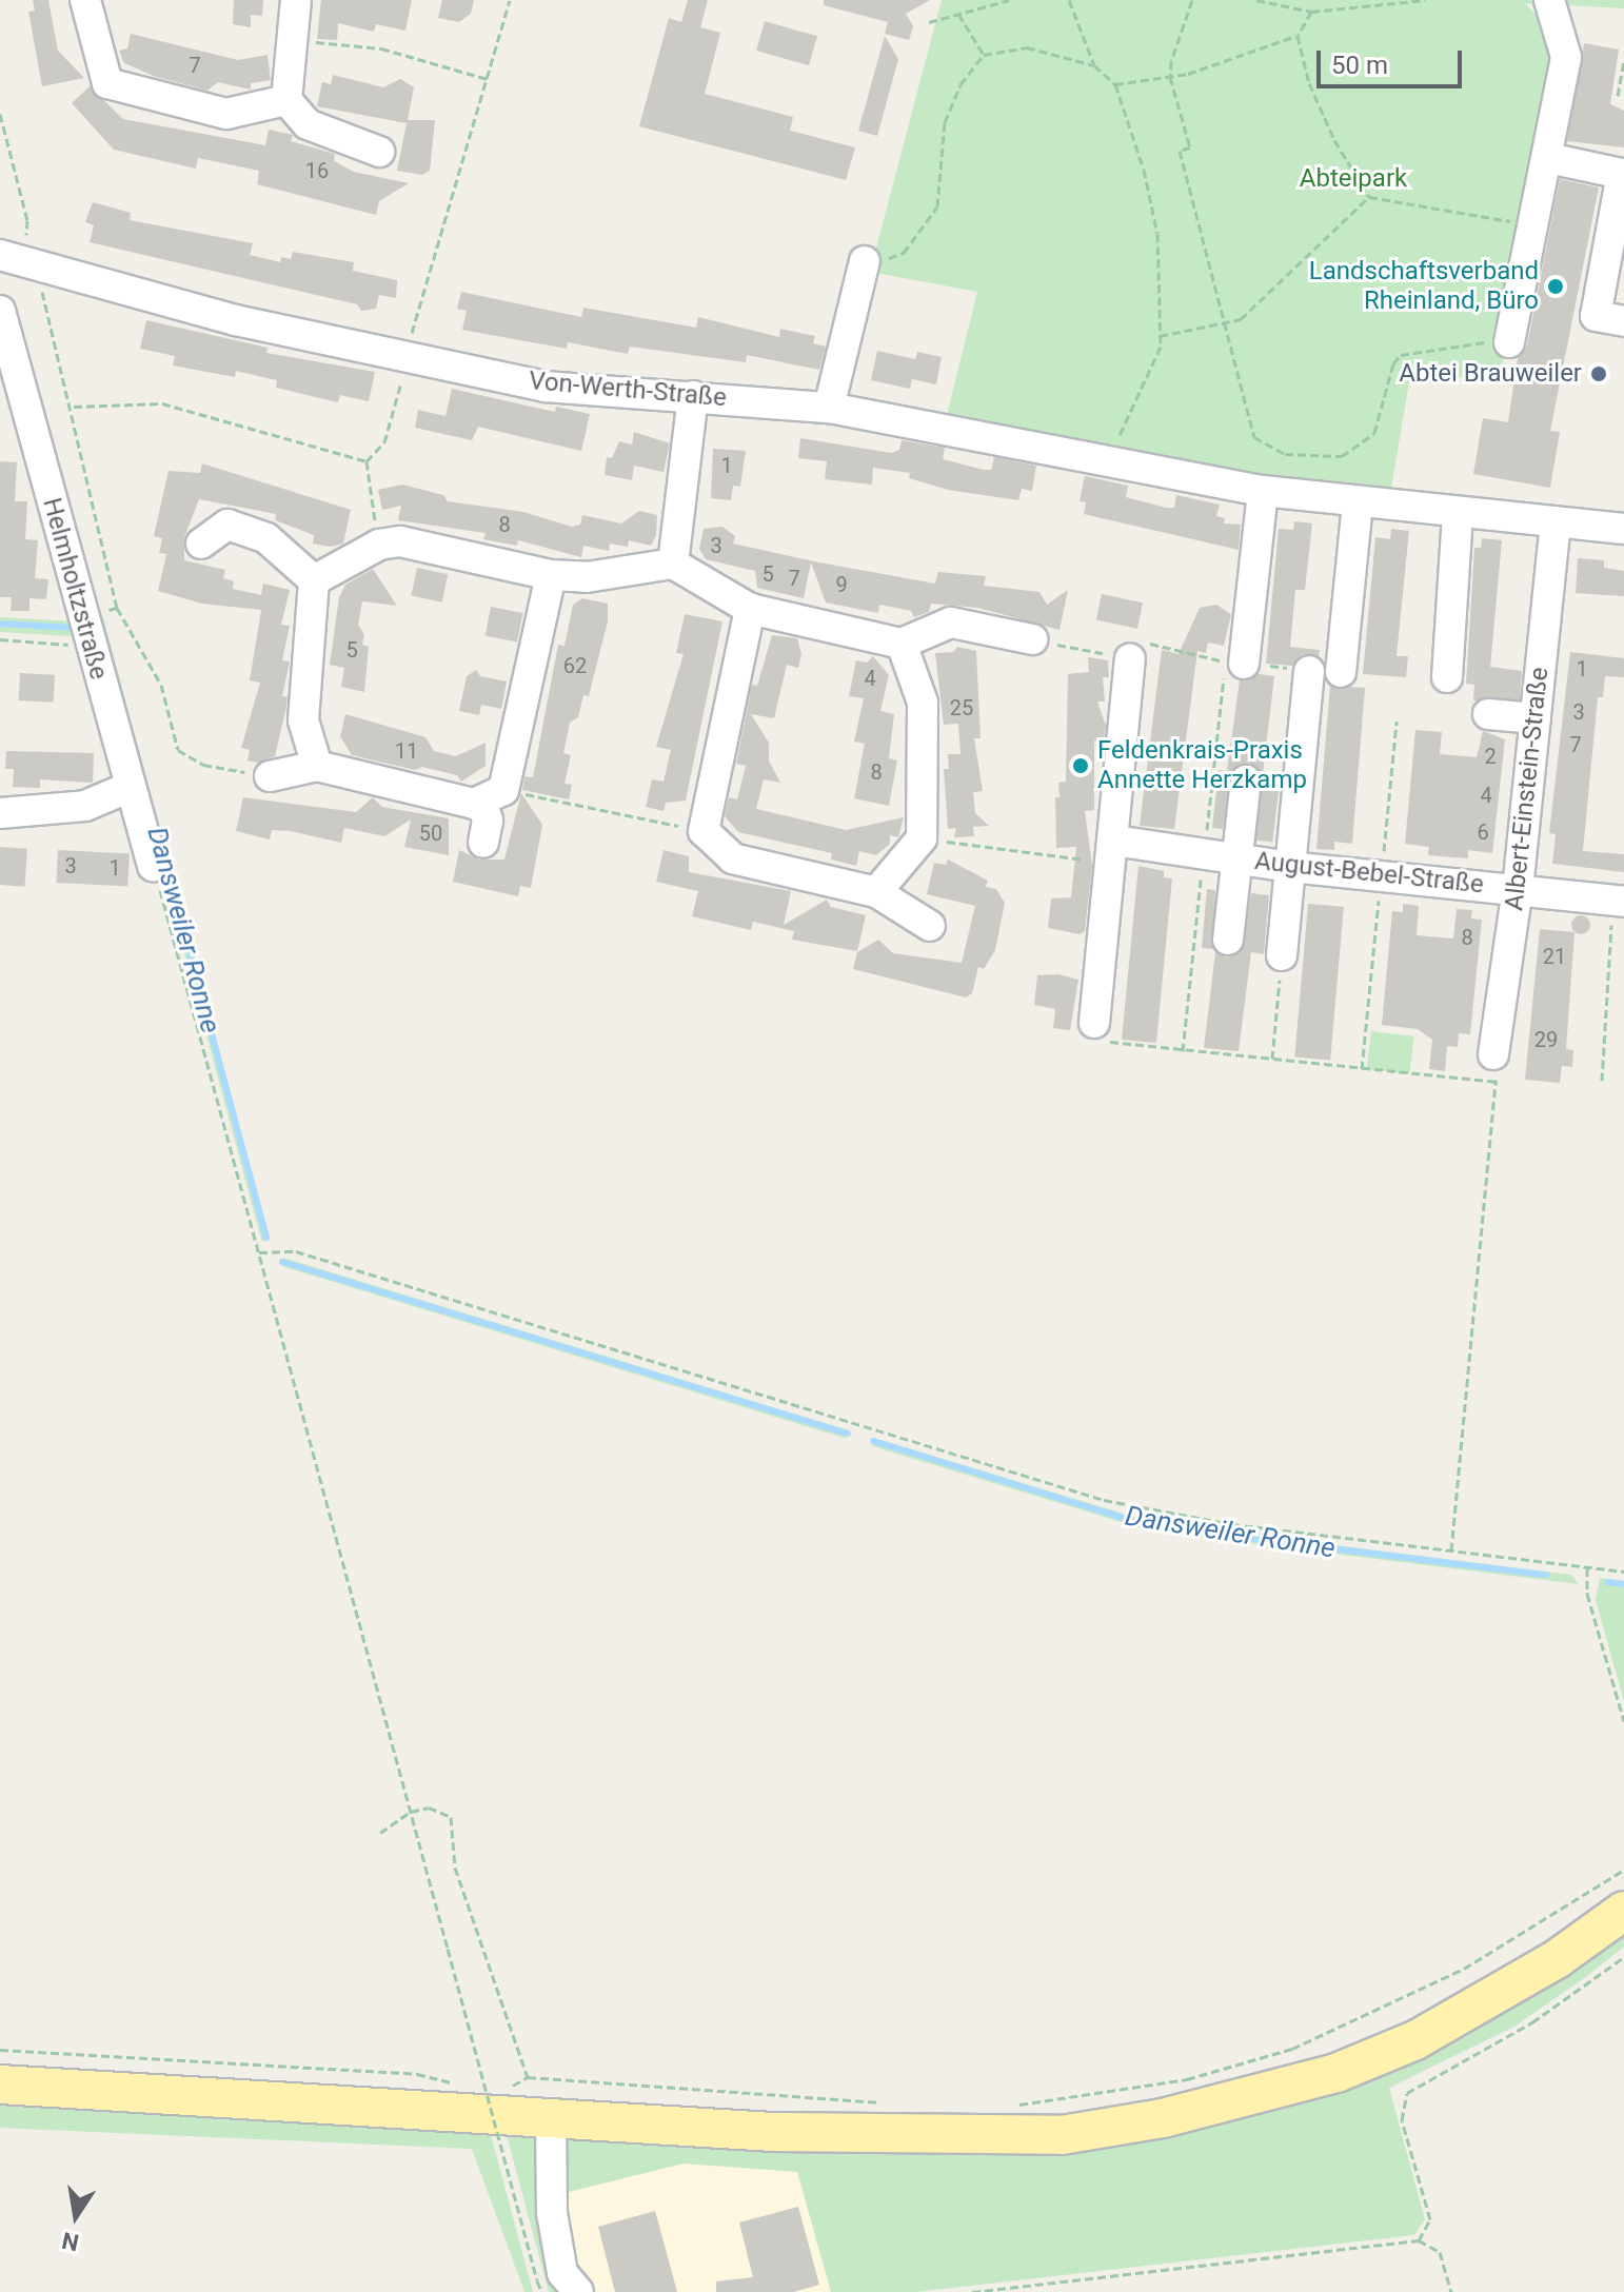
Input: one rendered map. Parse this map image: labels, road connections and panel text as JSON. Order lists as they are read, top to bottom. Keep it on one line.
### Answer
{"streets":{"street":["Von-Werth-Straße","Helmholtzstraße","Albert-Einstein-Straße","August-Bebel-Straße"]},"crossings":[["Von-Werth-Straße","Albert-Einstein-Straße"],["Albert-Einstein-Straße","August-Bebel-Straße"]],"water":["Dansweiler Ronne"],"parks":["Abteipark"],"places":["Landschaftsverband Rheinland, Büro","Abtei Brauweiler","Feldenkrais-Praxis Annette Herzkamp"],"house_numbers":["7","16","1","8","3","5","7","9","5","62","1","4","25","3","7","11","2","8","4","6","50","3","1","8","21","29"],"scale_bar":"50 m","north":"bottom"}
